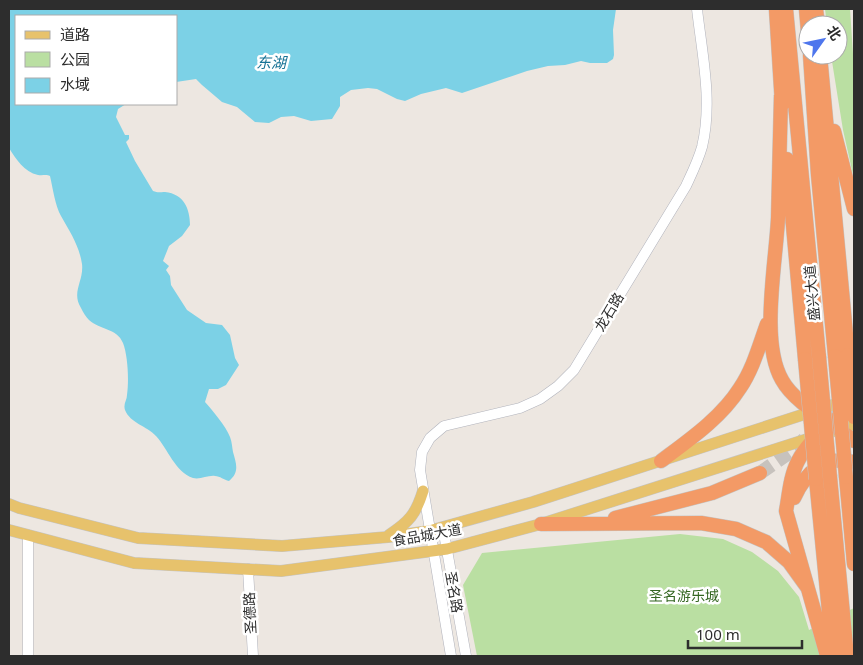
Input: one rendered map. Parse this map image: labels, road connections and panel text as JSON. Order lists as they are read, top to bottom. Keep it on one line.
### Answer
{"streets":{"highway":["盛兴大道"],"main road":["食品城大道"],"street":["龙石路","圣名路","圣德路"]},"crossings":[["龙石路","食品城大道"],["龙石路","圣名路"],["食品城大道","圣名路"],["食品城大道","圣德路"]],"water":["东湖"],"parks":["圣名游乐城"],"legend":["道路","公园","水域"],"scale_bar":"100 m","north":"top right"}
